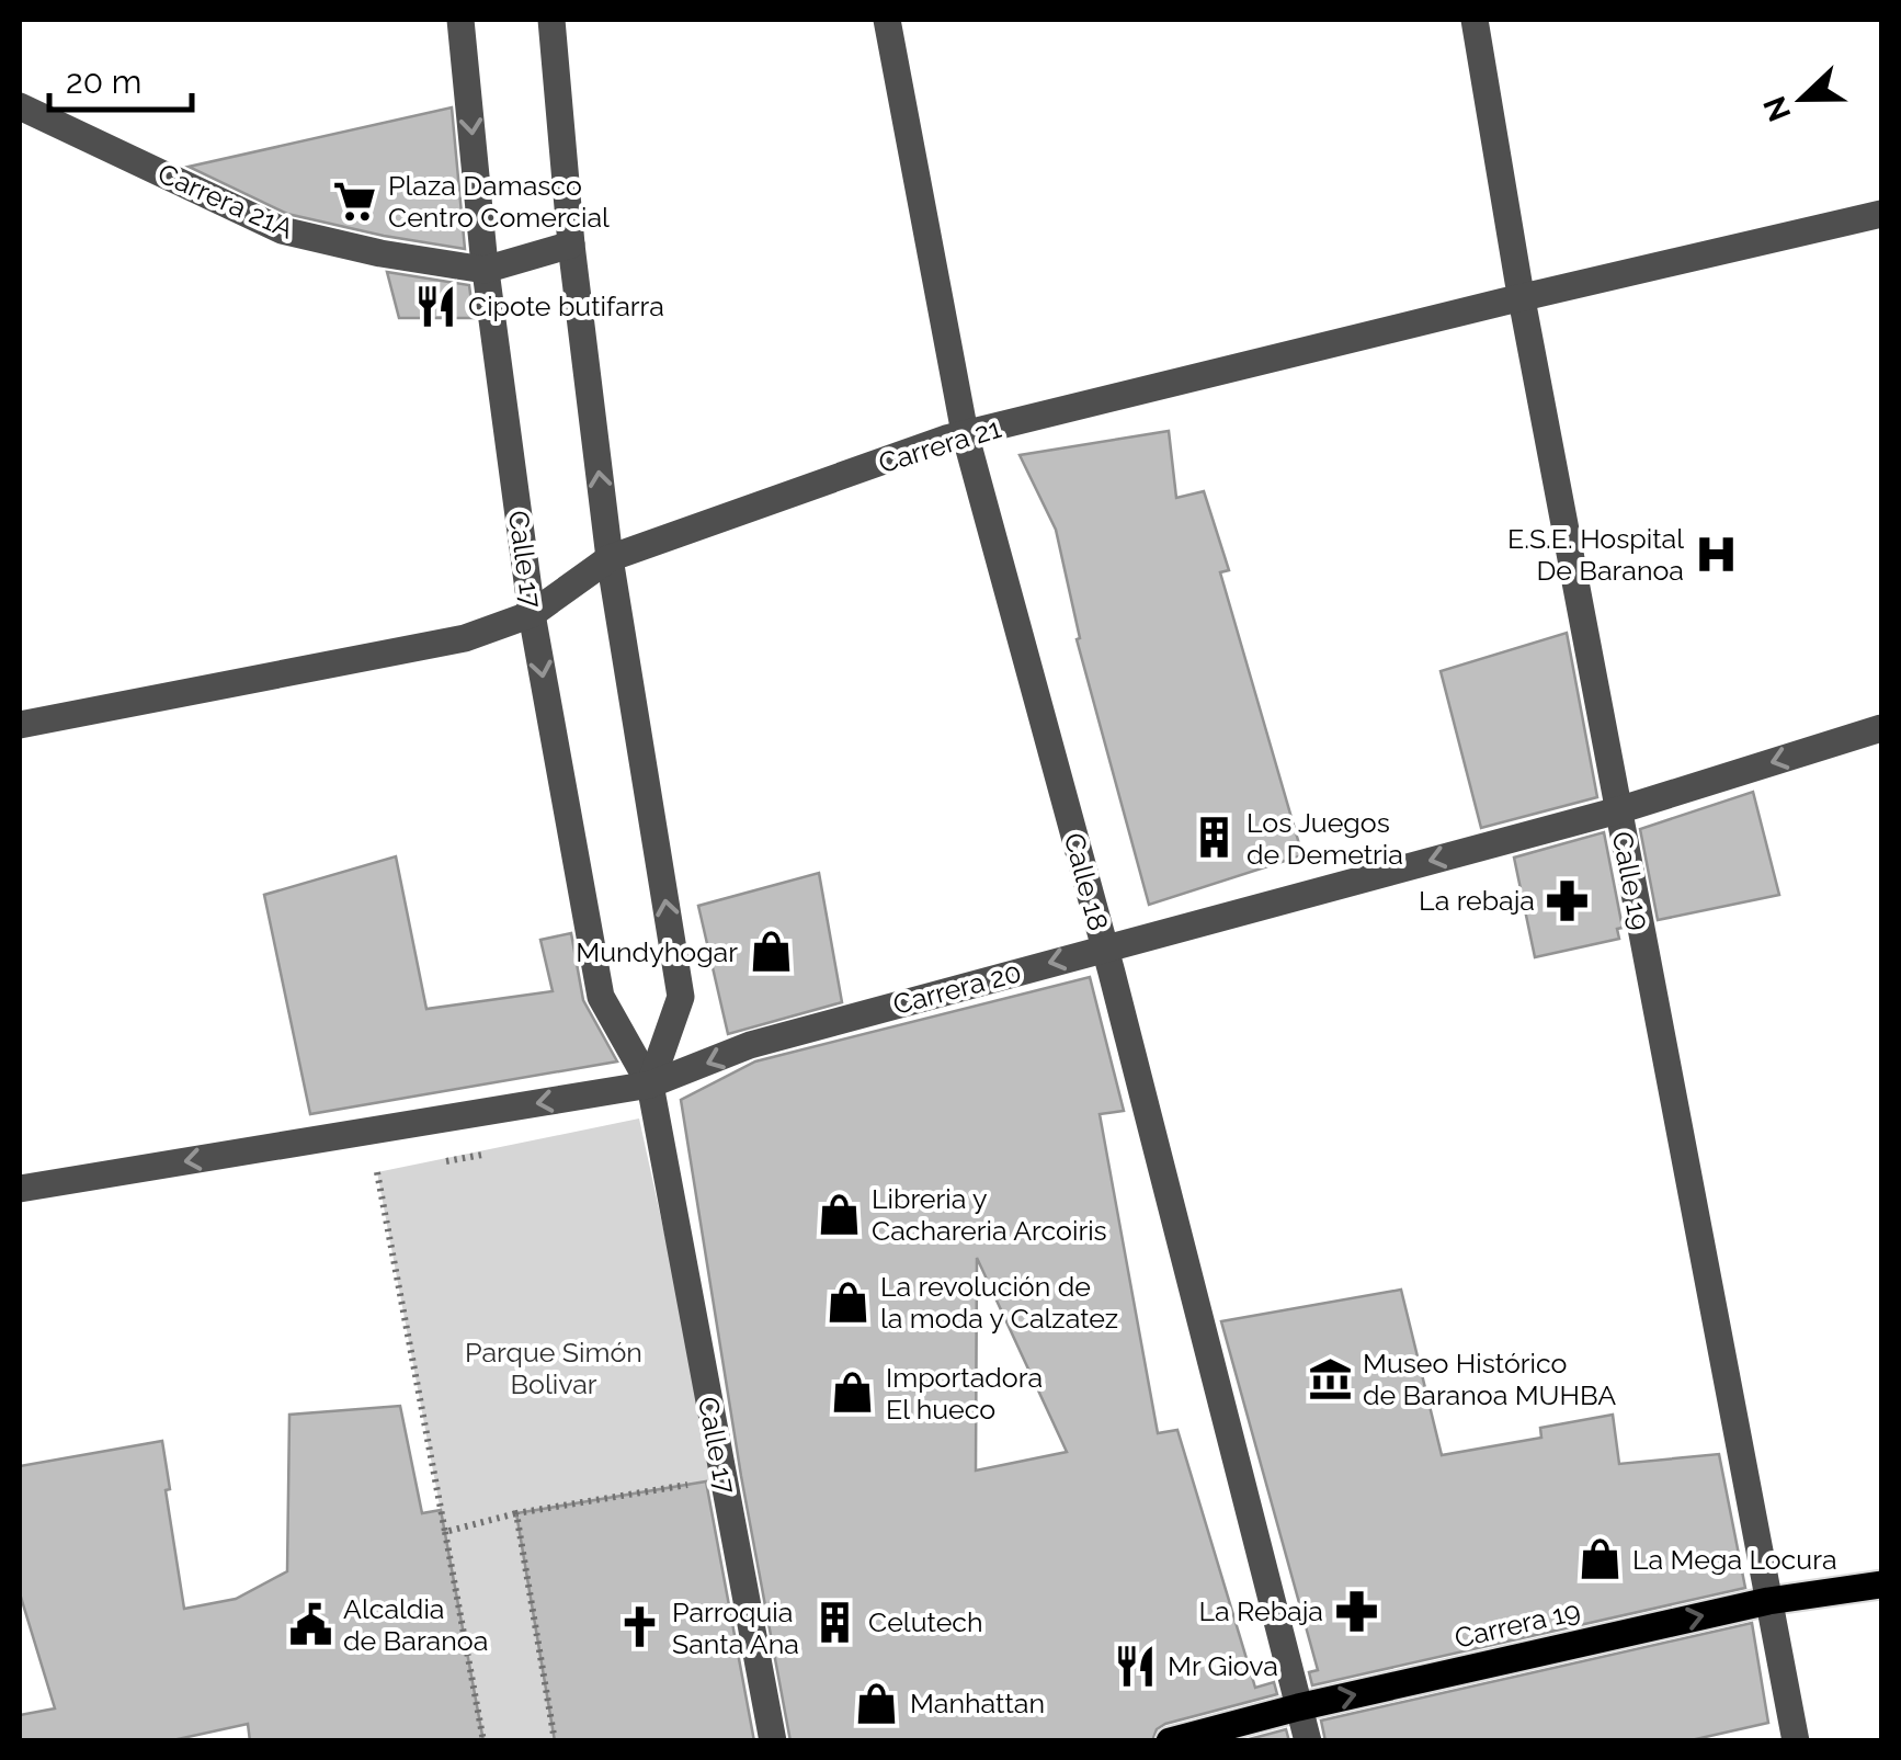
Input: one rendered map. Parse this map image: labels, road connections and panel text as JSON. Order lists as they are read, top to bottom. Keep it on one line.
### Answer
{"streets":{"main road":["Carrera 19"],"street":["Carrera 21A","Carrera 21","Calle 17","Calle 19","Calle 18","Carrera 20"]},"crossings":[["Carrera 21A","Calle 17"],["Carrera 21","Calle 17"],["Carrera 21","Calle 19"],["Carrera 21","Calle 18"],["Calle 17","Carrera 20"],["Calle 19","Carrera 20"],["Calle 19","Carrera 19"],["Calle 18","Carrera 20"],["Calle 18","Carrera 19"]],"one_way":["Carrera 20","Carrera 19"],"parks":["Parque Simón Bolivar"],"places":{"supermarket":["Plaza Damasco Centro Comercial"],"restaurant":["Cipote butifarra","Mr Giova"],"hospital":["E.S.E. Hospital De Baranoa"],"building":["Los Juegos de Demetria","Celutech"],"pharmacy":["La rebaja","La Rebaja"],"shop":["Mundyhogar","Libreria y Cachareria Arcoiris","La revolución de la moda y Calzatez","Importadora El hueco","La Mega Locura","Manhattan"],"museum":["Museo Histórico de Baranoa MUHBA"],"public building":["Alcaldia de Baranoa"],"church":["Parroquia Santa Ana"]},"scale_bar":"20 m","north":"left"}
